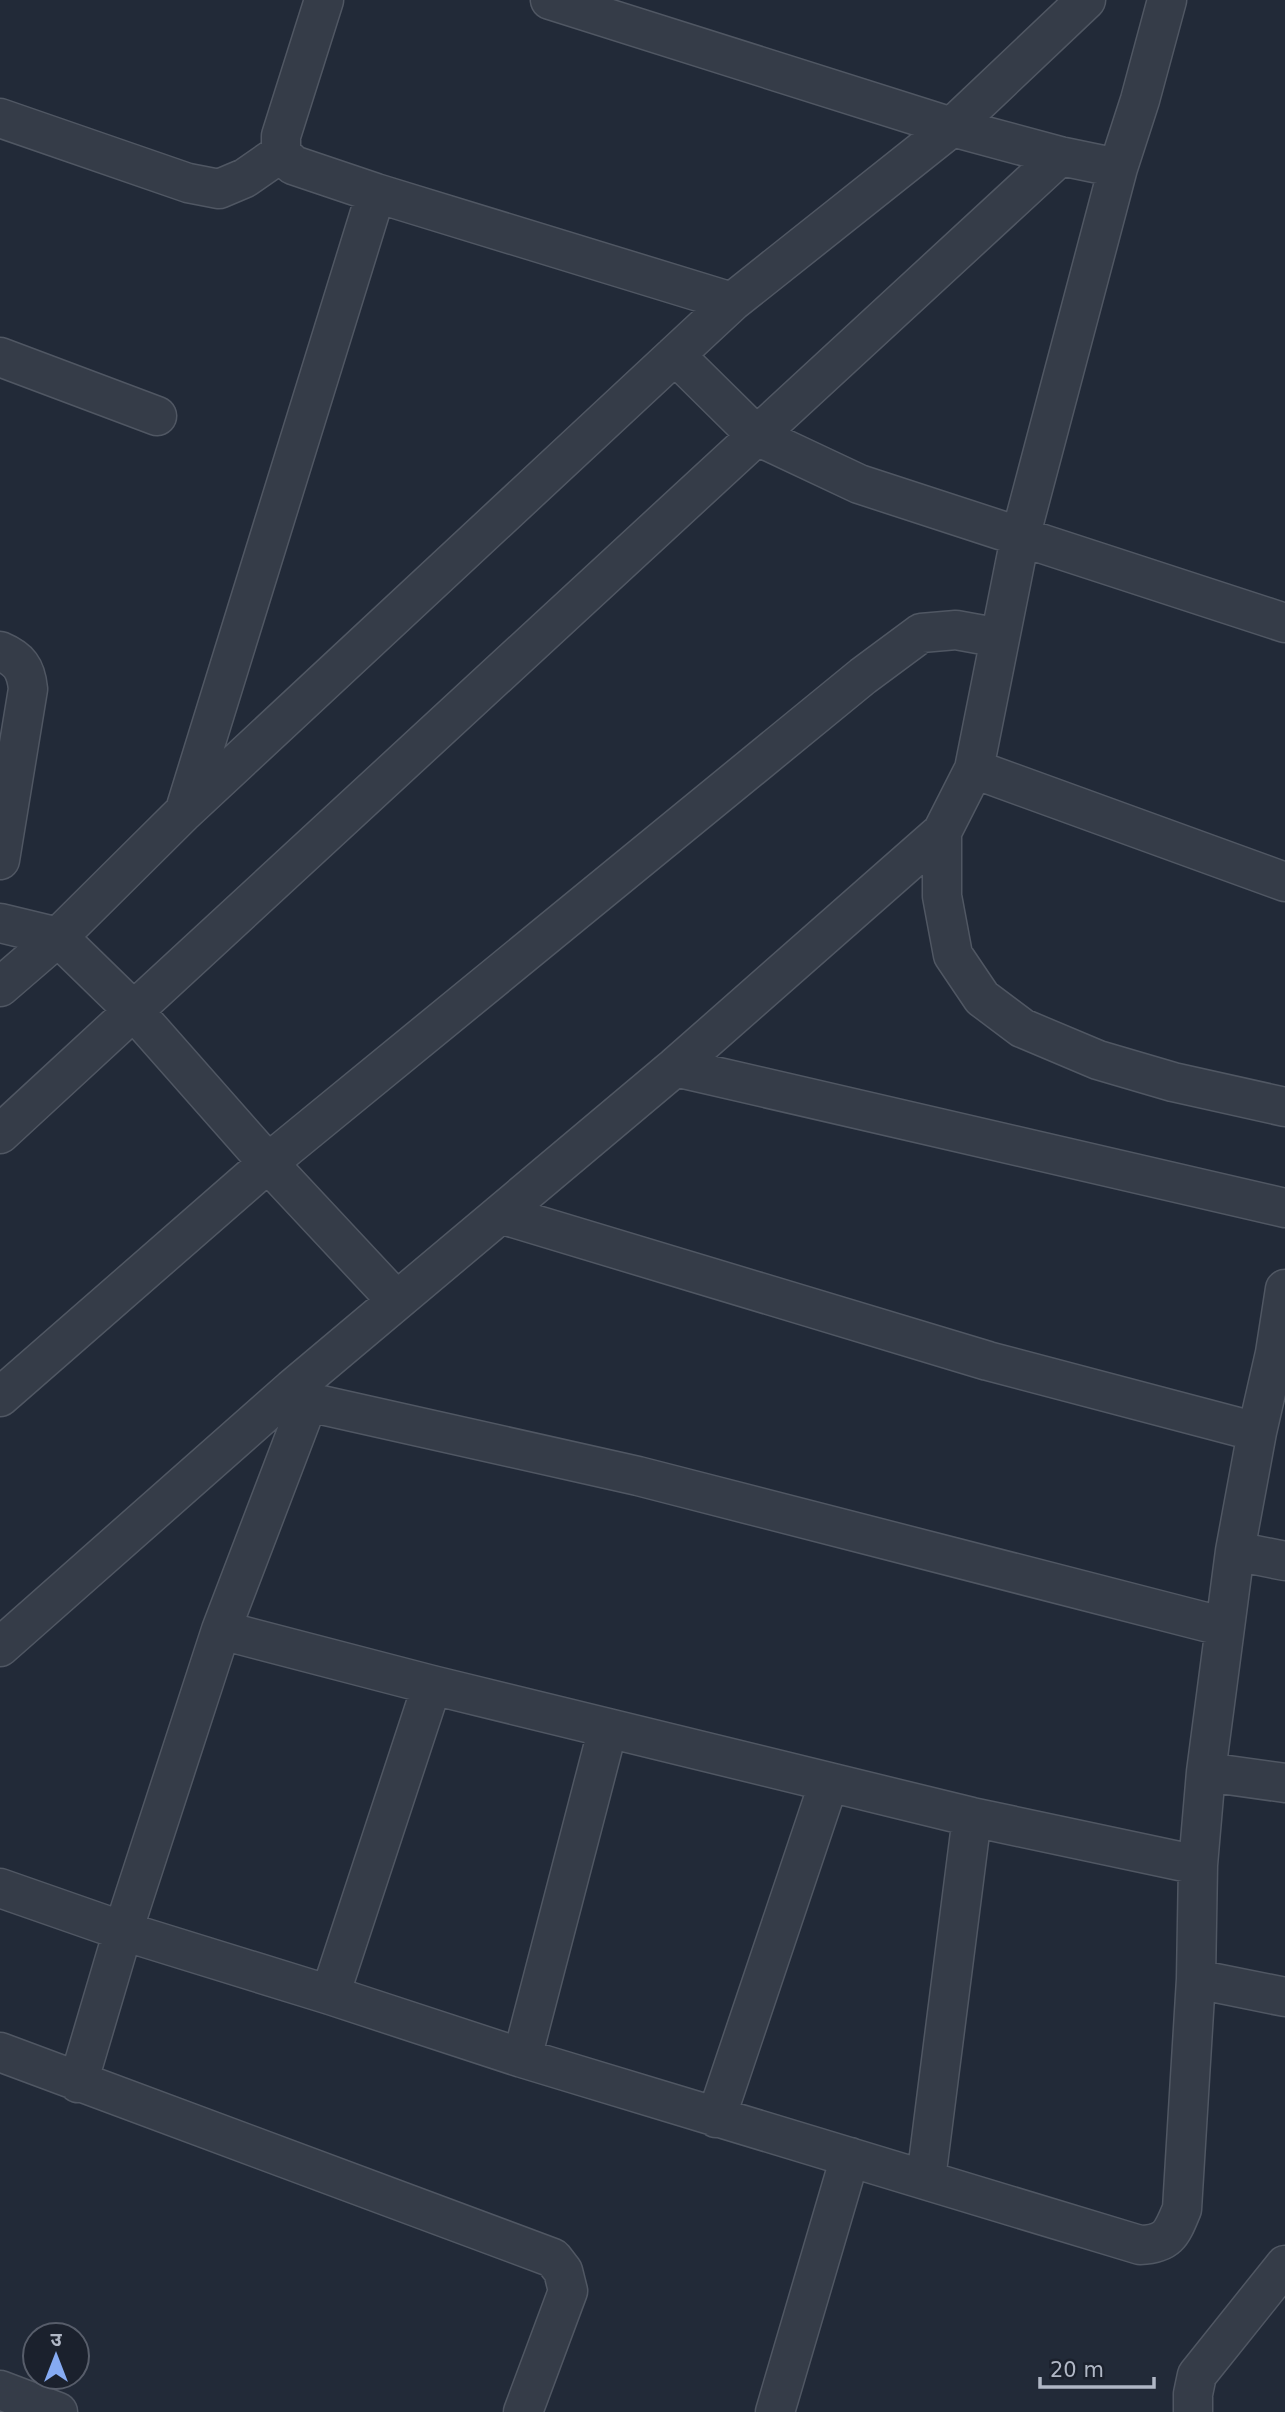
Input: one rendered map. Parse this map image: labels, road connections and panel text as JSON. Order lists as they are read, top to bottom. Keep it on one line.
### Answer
{"scale_bar":"20 m","north":"top"}
